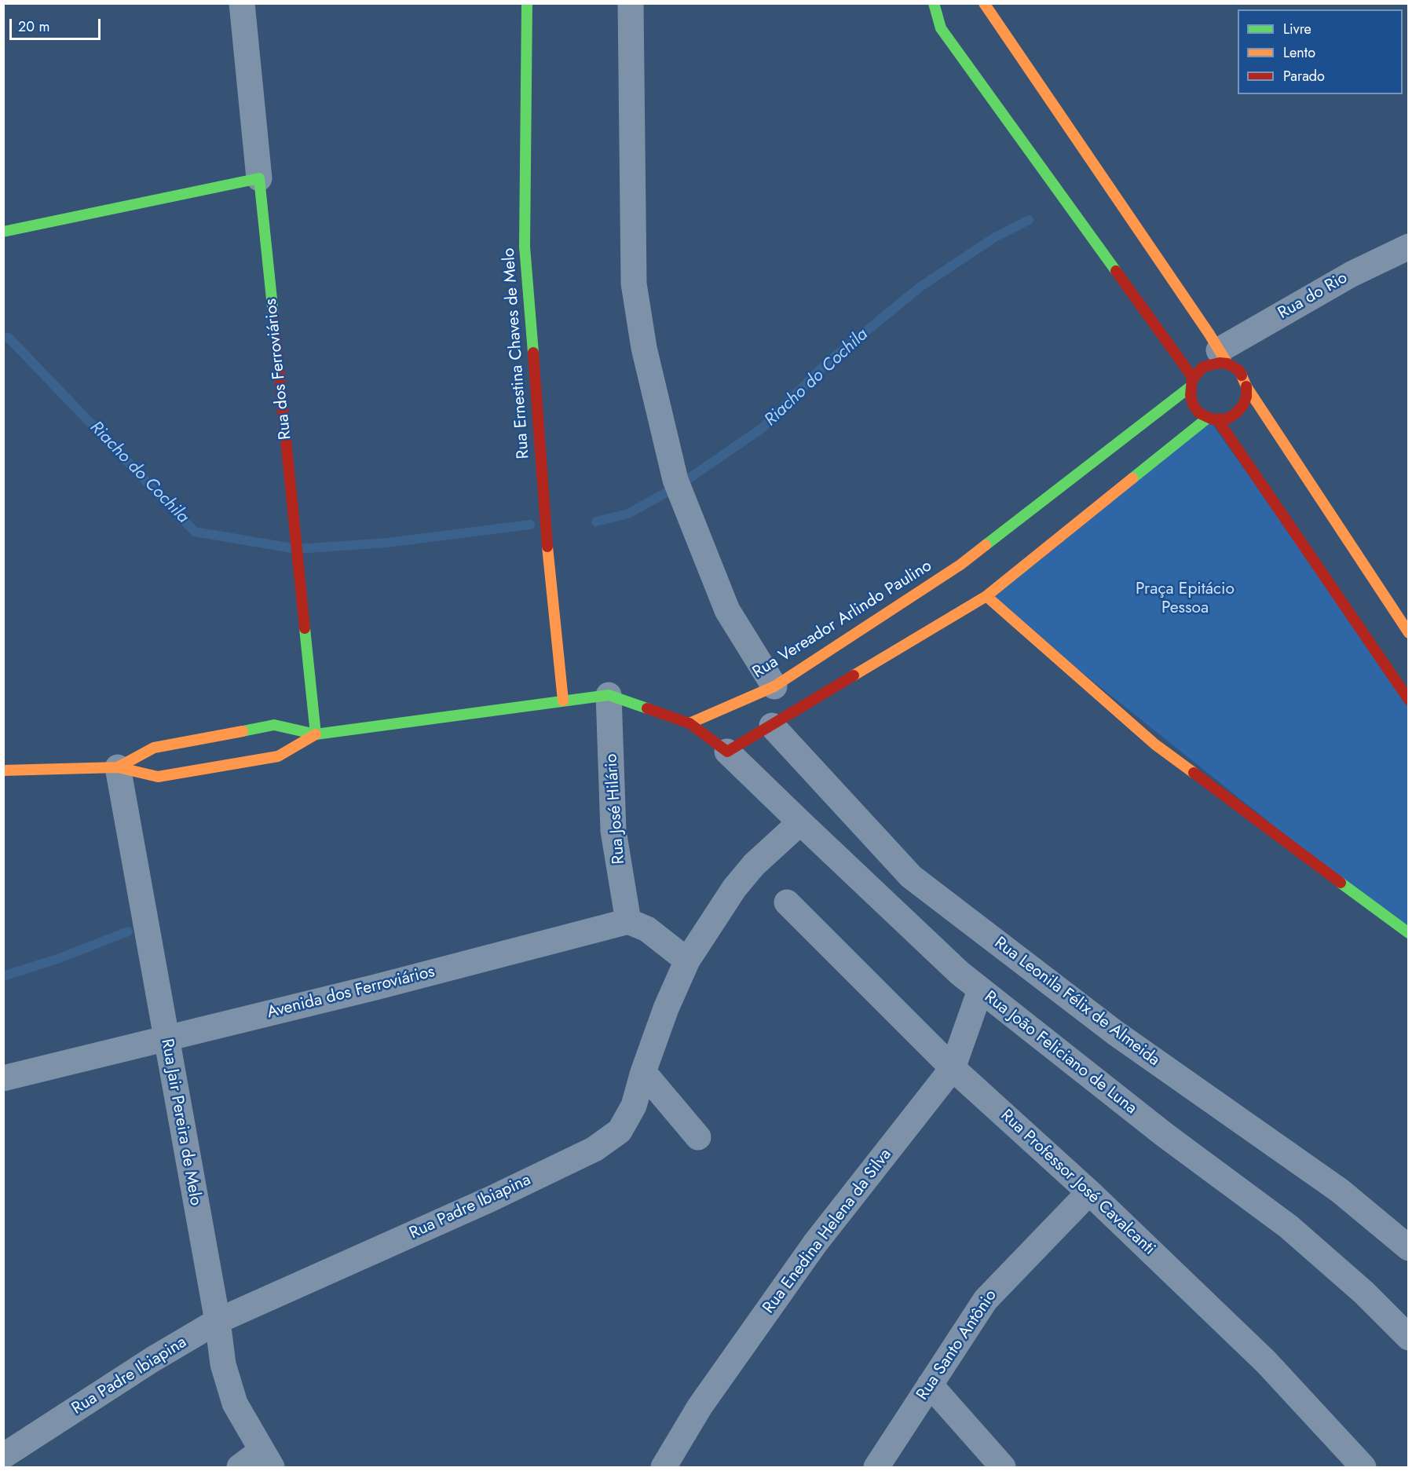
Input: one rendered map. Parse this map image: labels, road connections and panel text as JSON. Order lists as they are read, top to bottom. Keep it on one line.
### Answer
{"streets":{"street":["Rua do Rio","Rua Ernestina Chaves de Melo","Rua dos Ferroviários","Rua Vereador Arlindo Paulino","Rua José Hilário","Avenida dos Ferroviários","Rua Leonila Félix de Almeida","Rua João Feliciano de Luna","Rua Jair Pereira de Melo","Rua Professor José Cavalcanti","Rua Padre Ibiapina","Rua Enedina Helena da Silva","Rua Santo Antônio"]},"crossings":[["Rua José Hilário","Avenida dos Ferroviários"],["Avenida dos Ferroviários","Rua Jair Pereira de Melo"],["Rua João Feliciano de Luna","Rua Padre Ibiapina"],["Rua João Feliciano de Luna","Rua Enedina Helena da Silva"],["Rua Jair Pereira de Melo","Rua Padre Ibiapina"],["Rua Professor José Cavalcanti","Rua Enedina Helena da Silva"],["Rua Professor José Cavalcanti","Rua Santo Antônio"]],"water":["Riacho do Cochila"],"parks":["Praça Epitácio Pessoa"],"legend":["Livre","Lento","Parado"],"scale_bar":"20 m"}
